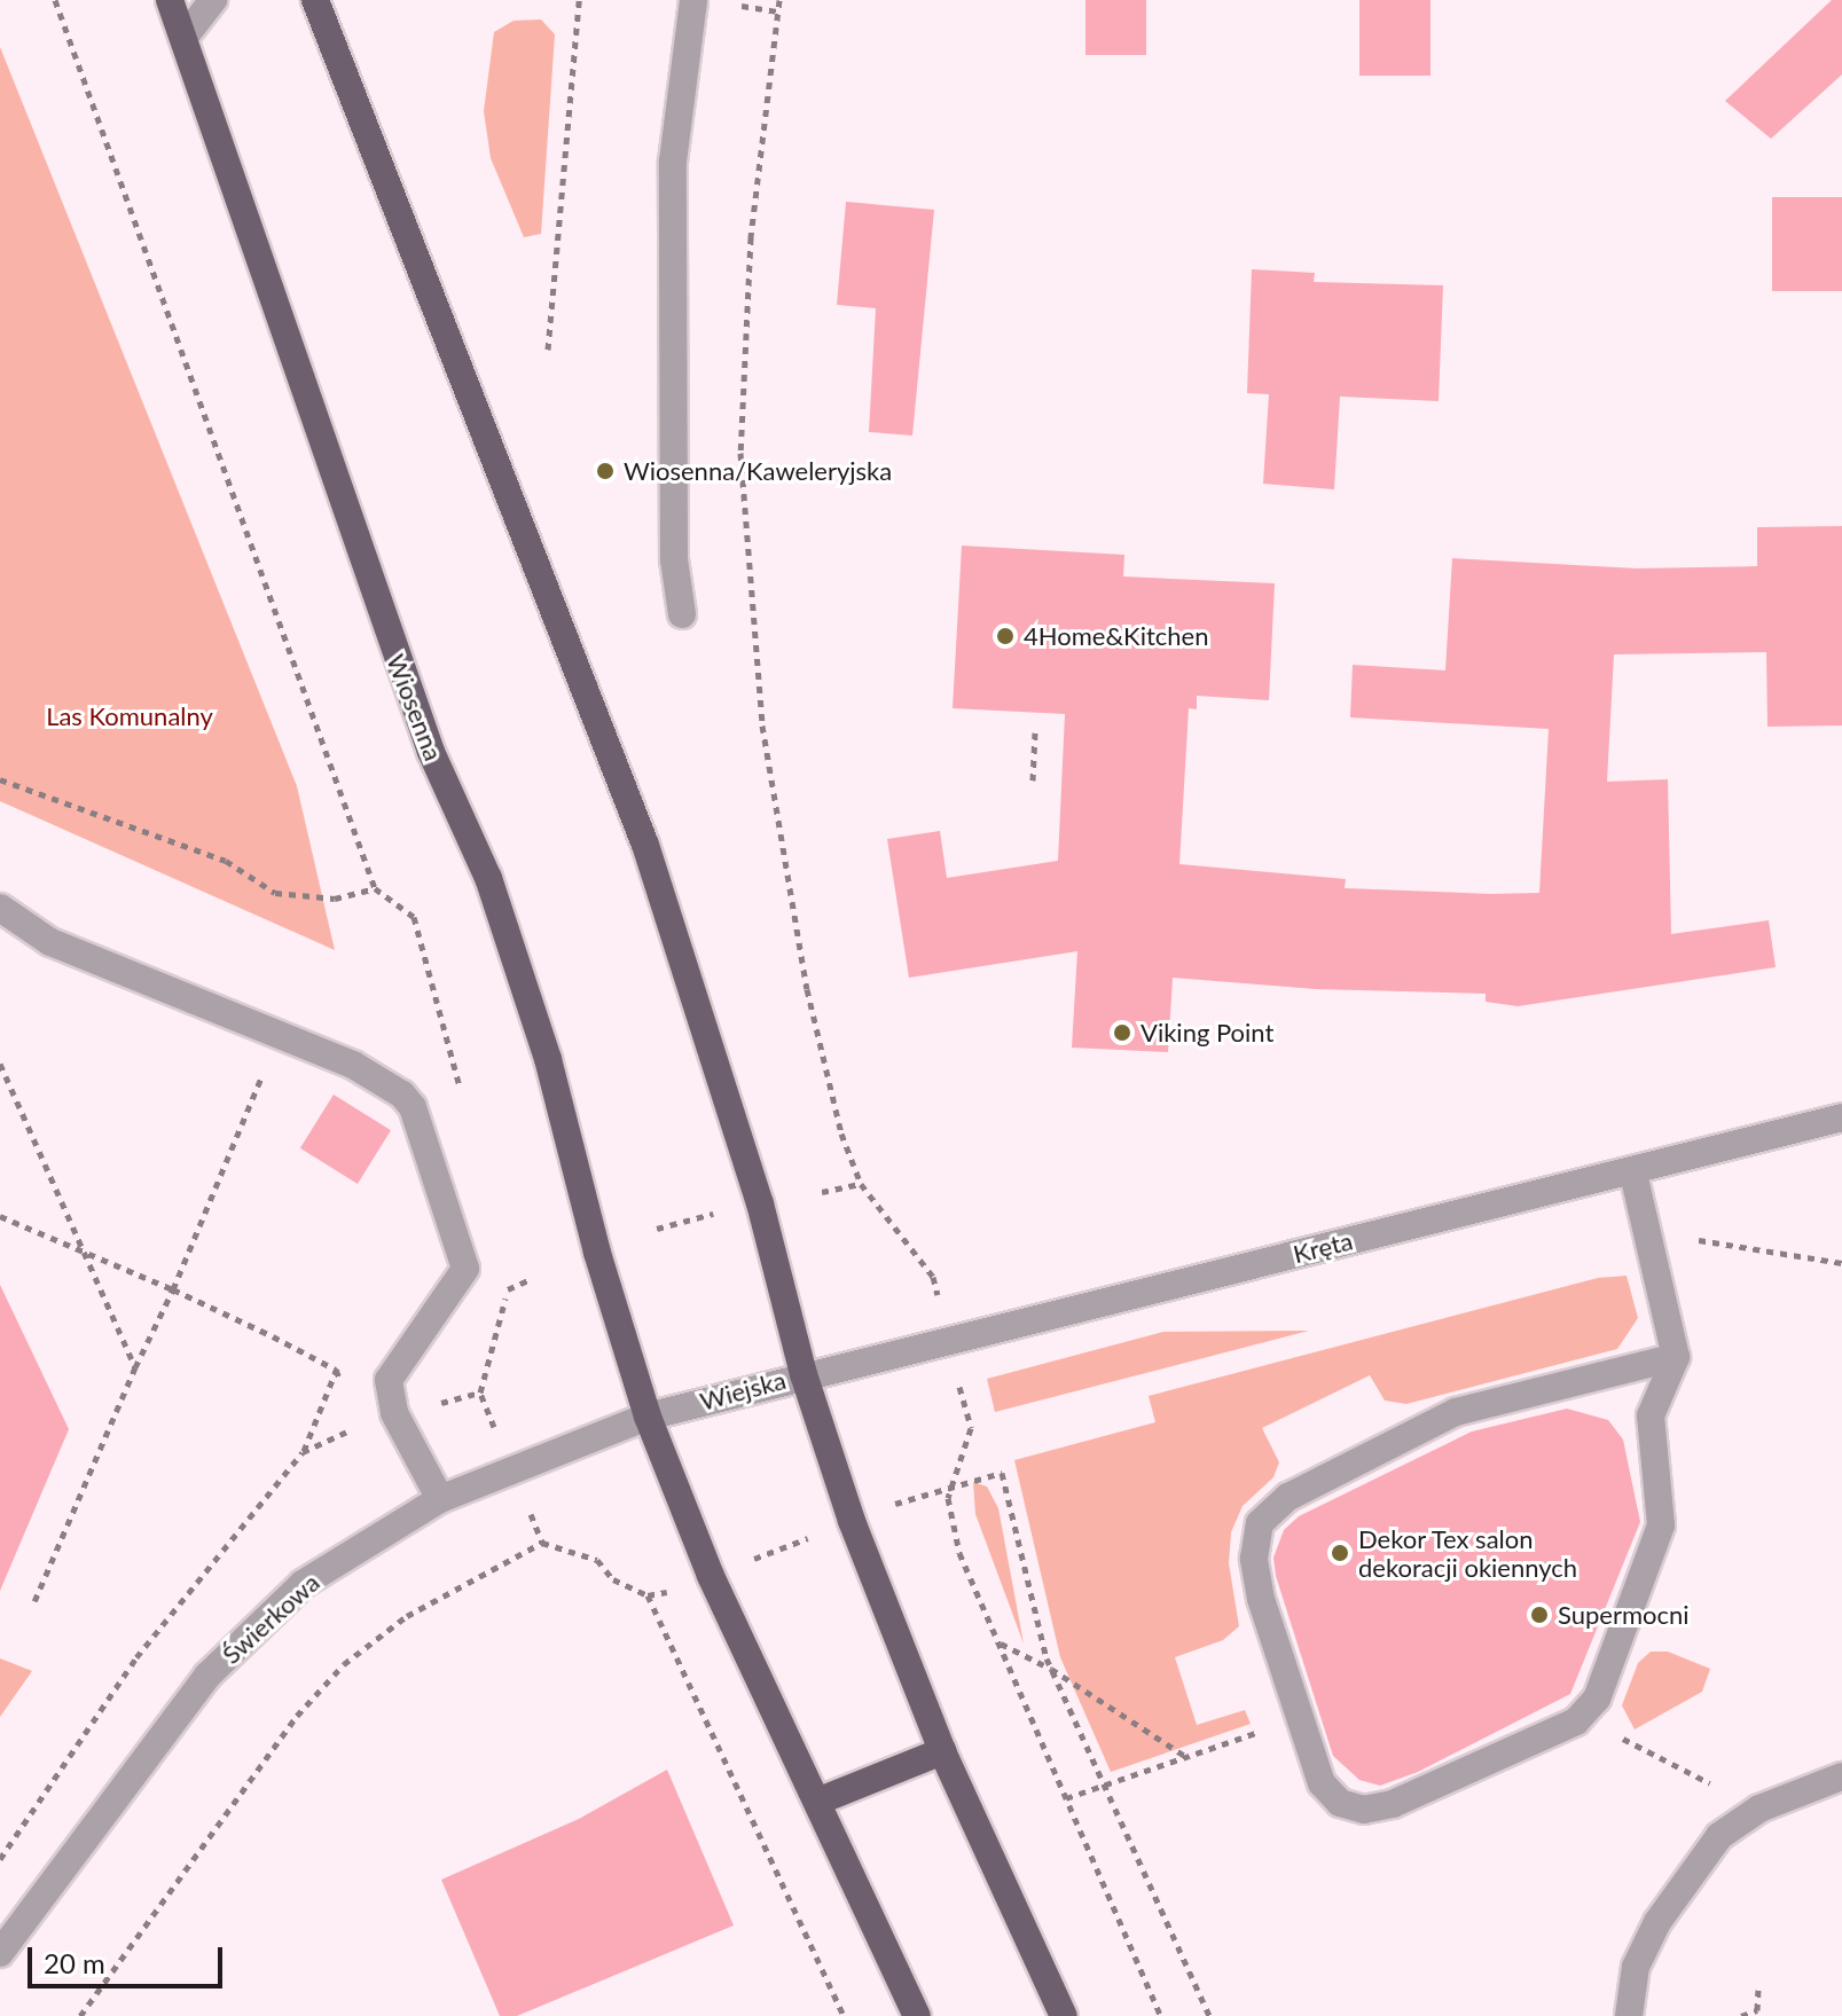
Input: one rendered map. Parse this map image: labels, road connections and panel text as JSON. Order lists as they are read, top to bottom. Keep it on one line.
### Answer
{"streets":{"main road":["Wiosenna","Wiejska"],"street":["Kręta","Świerkowa"]},"crossings":[["Wiosenna","Wiejska"],["Wiosenna","Świerkowa"],["Kręta","Wiejska"],["Wiejska","Świerkowa"]],"parks":["Las Komunalny"],"places":["Wiosenna/Kaweleryjska","4Home&Kitchen","Viking Point","Dekor Tex salon dekoracji okiennych","Supermocni"],"scale_bar":"20 m"}
